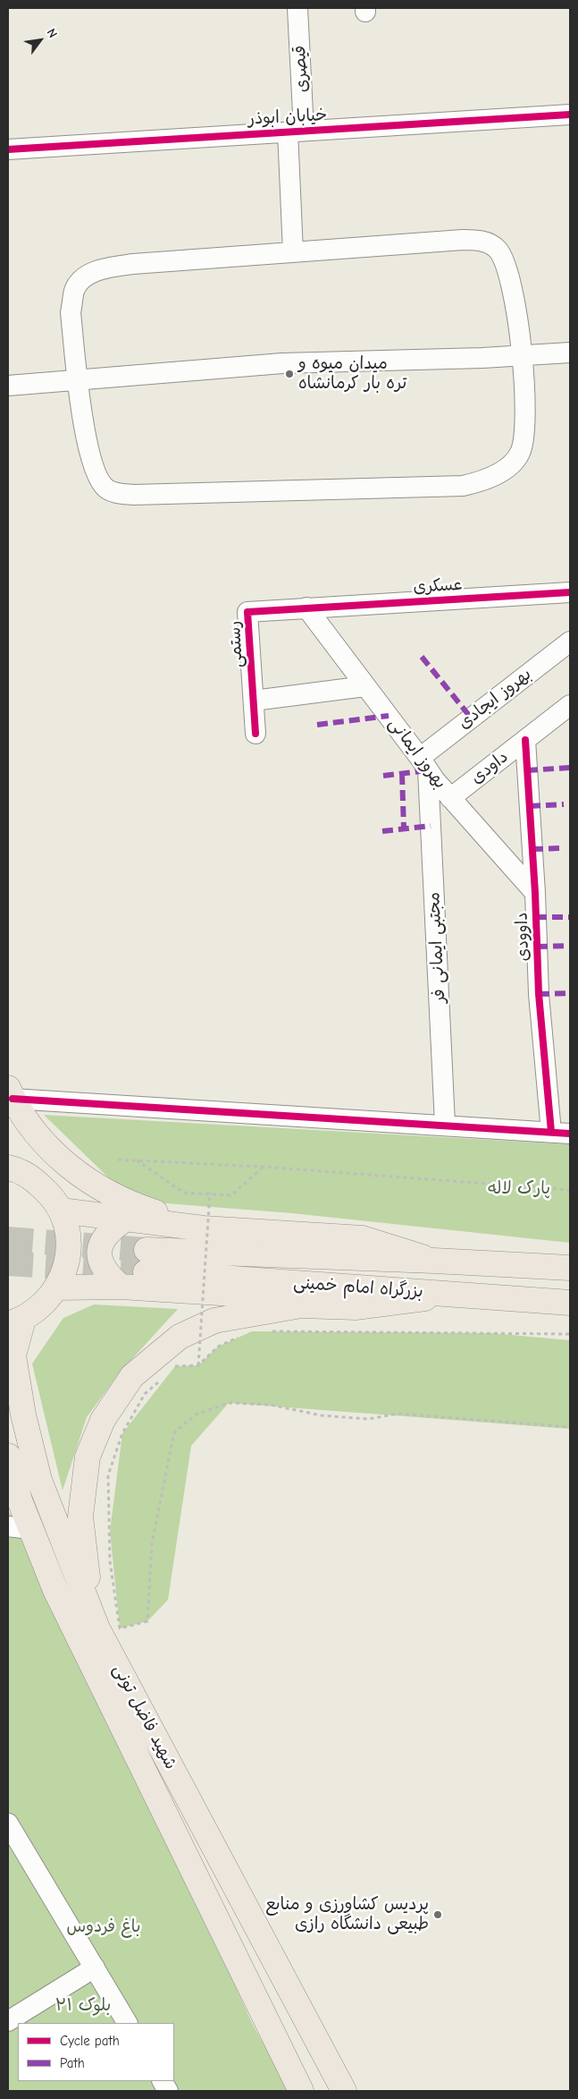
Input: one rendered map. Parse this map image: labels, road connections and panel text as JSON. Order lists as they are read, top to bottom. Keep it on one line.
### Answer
{"streets":{"main road":["بزرگراه امام خمینی","شهید فاضل تونی"],"street":["قیصری","خیابان ابوذر","عسکری","رستمی","بهروز ایجادی","بهروز ایمانی","داودی","داوودی","مجتبی ایمانی فر"]},"crossings":[["قیصری","خیابان ابوذر"],["عسکری","رستمی"],["عسکری","بهروز ایمانی"],["رستمی","بهروز ایمانی"],["بهروز ایجادی","بهروز ایمانی"],["بهروز ایجادی","مجتبی ایمانی فر"],["بهروز ایمانی","داودی"],["بهروز ایمانی","داوودی"],["بهروز ایمانی","مجتبی ایمانی فر"],["داودی","داوودی"]],"parks":["پارک لاله","باغ فردوس","بلوک ۲۱"],"places":["میدان میوه و تره بار کرمانشاه","پردیس کشاورزی و منابع طبیعی دانشگاه رازی"],"legend":["Cycle path","Path"],"north":"top right"}
